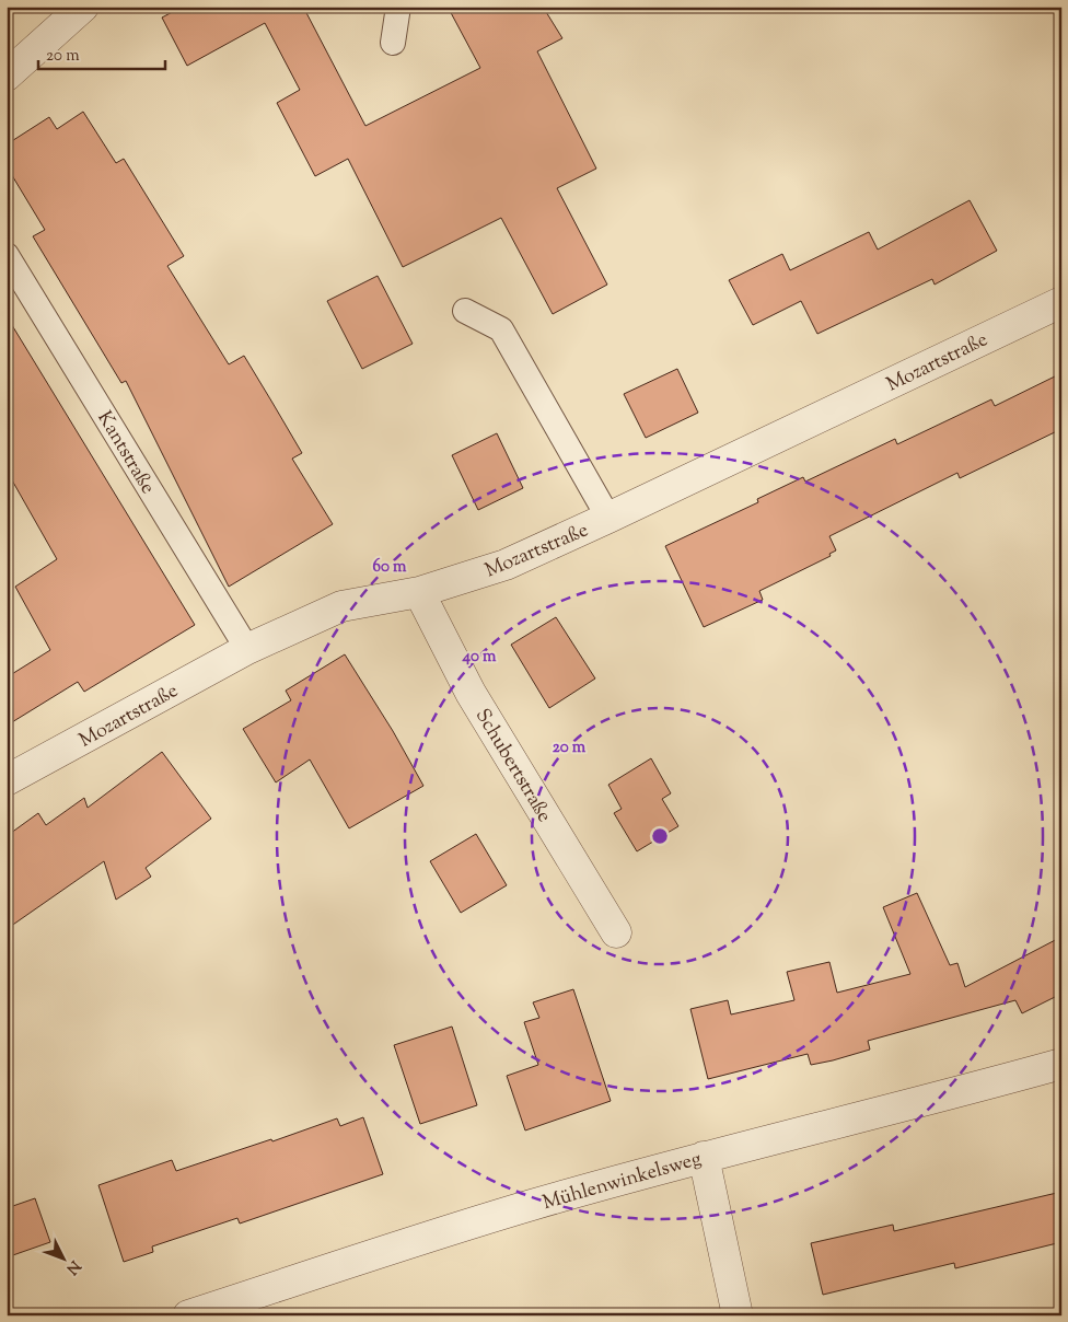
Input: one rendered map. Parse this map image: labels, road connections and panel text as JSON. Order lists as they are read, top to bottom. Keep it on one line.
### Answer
{"streets":{"street":["Mozartstraße","Schubertstraße","Mühlenwinkelsweg"],"lane":["Kantstraße"]},"crossings":[["Mozartstraße","Kantstraße"],["Mozartstraße","Schubertstraße"]],"scale_bar":"20 m","north":"bottom right","rings":["60 m","40 m","20 m"]}
